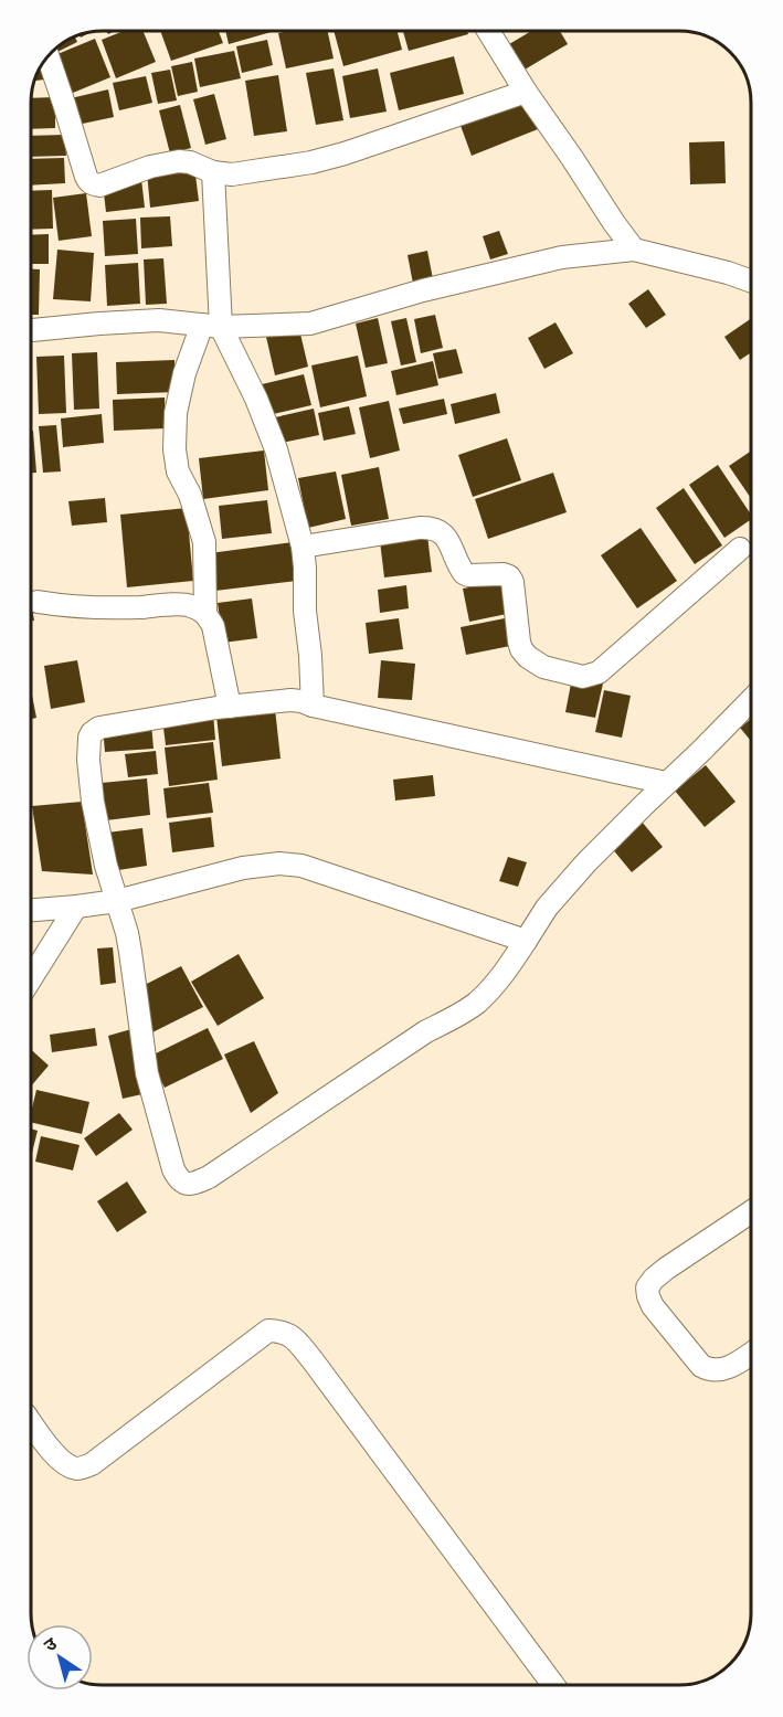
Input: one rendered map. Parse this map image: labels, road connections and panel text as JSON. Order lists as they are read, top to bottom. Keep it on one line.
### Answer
{"north":"top left"}
